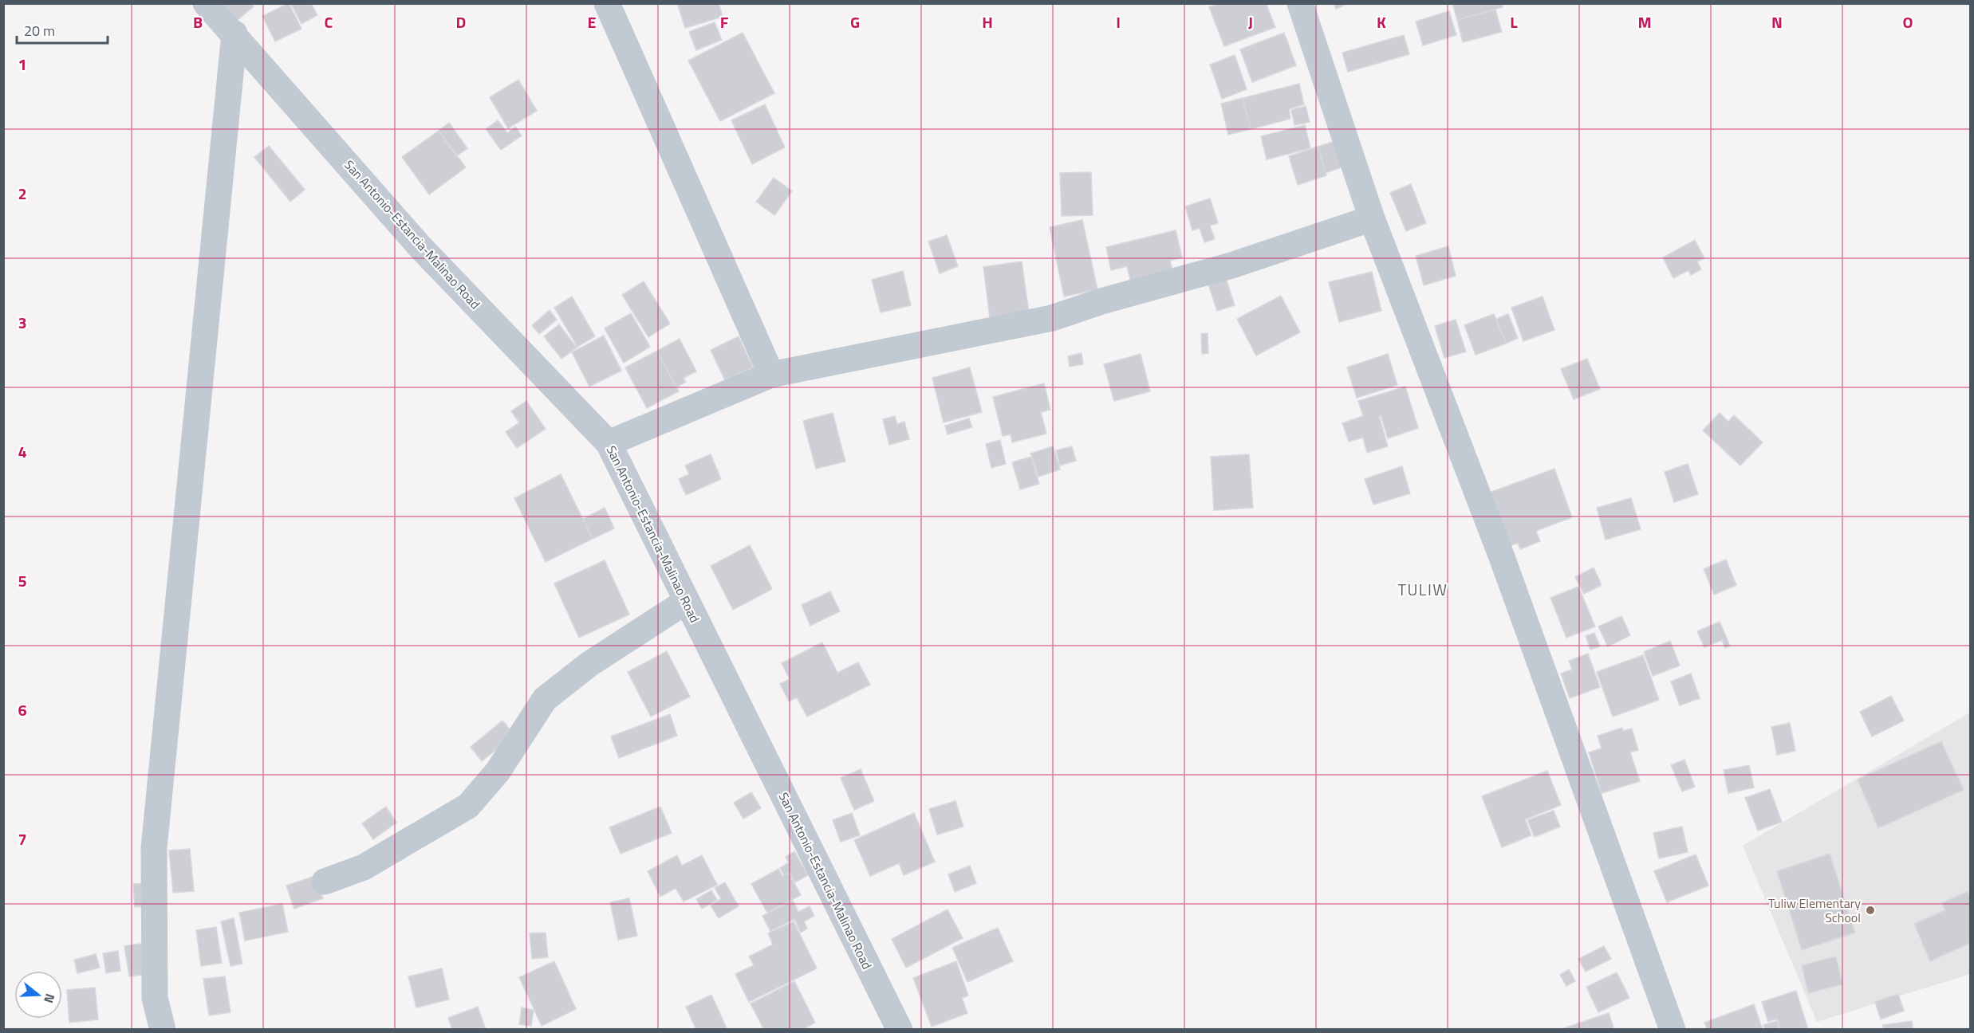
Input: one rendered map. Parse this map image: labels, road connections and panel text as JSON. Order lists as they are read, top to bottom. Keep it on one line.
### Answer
{"streets":{"street":["San Antonio-Estancia-Malinao Road"]},"districts":["TULIW"],"places":["Tuliw Elementary School"],"scale_bar":"20 m","north":"right","grid":{"columns":["B","C","D","E","F","G","H","I","J","K","L","M","N","O"],"rows":["1","2","3","4","5","6","7"]}}
